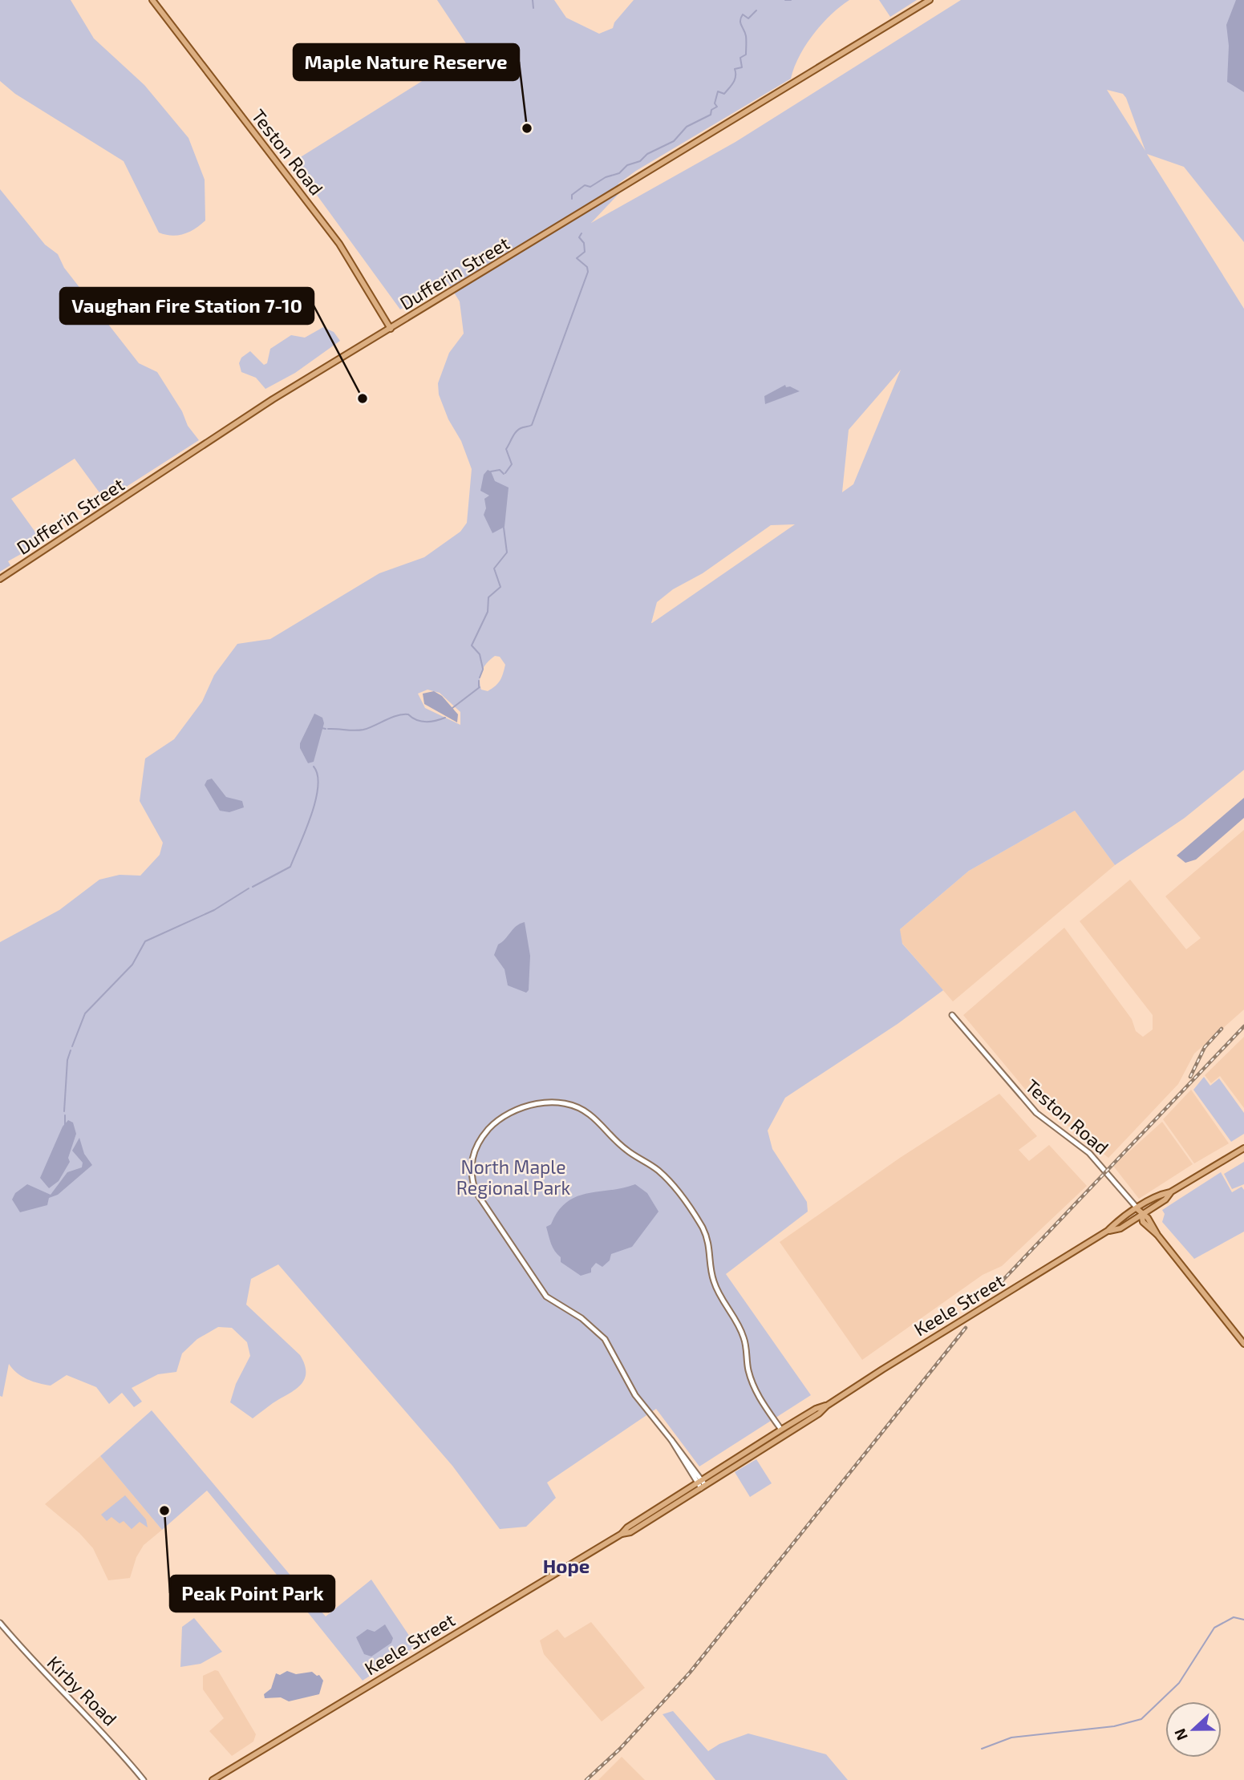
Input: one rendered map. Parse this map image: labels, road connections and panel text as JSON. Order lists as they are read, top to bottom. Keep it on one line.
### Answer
{"streets":{"main road":["Teston Road","Dufferin Street","Keele Street"],"street":["Kirby Road"]},"crossings":[["Teston Road","Dufferin Street"],["Teston Road","Keele Street"]],"districts":["Hope"],"parks":["North Maple Regional Park"],"places":["Maple Nature Reserve","Vaughan Fire Station 7-10","Peak Point Park"],"north":"left"}
